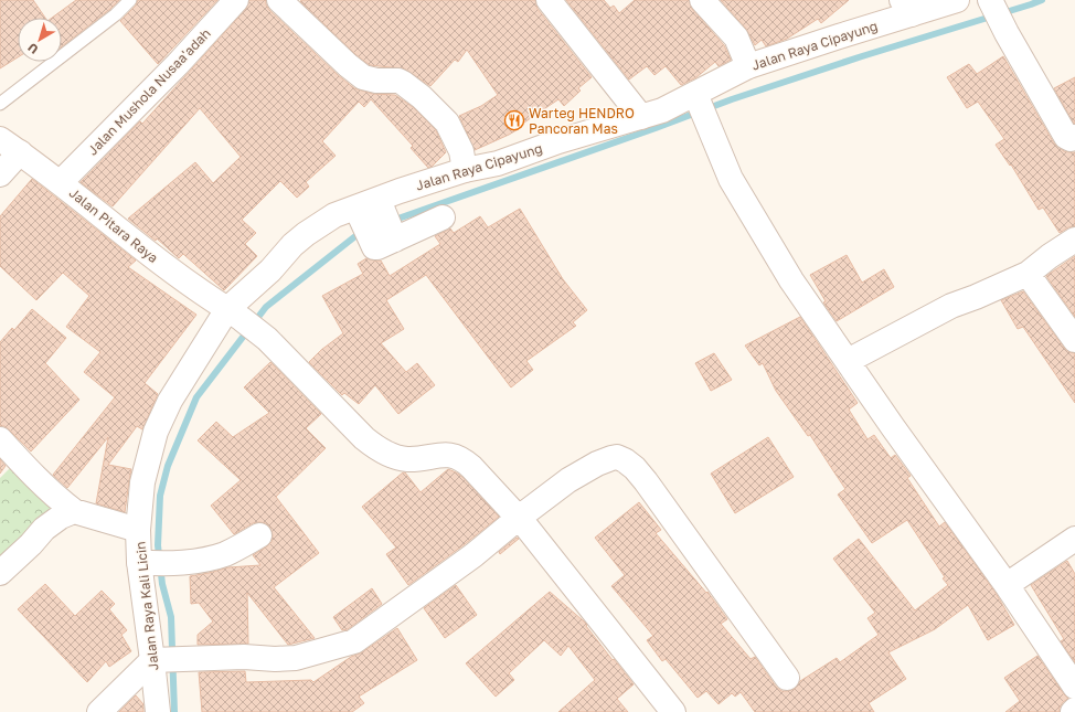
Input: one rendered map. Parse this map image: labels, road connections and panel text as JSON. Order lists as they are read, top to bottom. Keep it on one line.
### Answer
{"streets":{"street":["Jalan Raya Cipayung","Jalan Mushola Nusaa'adah","Jalan Pitara Raya","Jalan Raya Kali Licin"]},"crossings":[["Jalan Raya Cipayung","Jalan Pitara Raya"],["Jalan Raya Cipayung","Jalan Raya Kali Licin"],["Jalan Mushola Nusaa'adah","Jalan Pitara Raya"],["Jalan Pitara Raya","Jalan Raya Kali Licin"]],"places":{"restaurant":["Warteg HENDRO Pancoran Mas"]},"north":"bottom left"}
